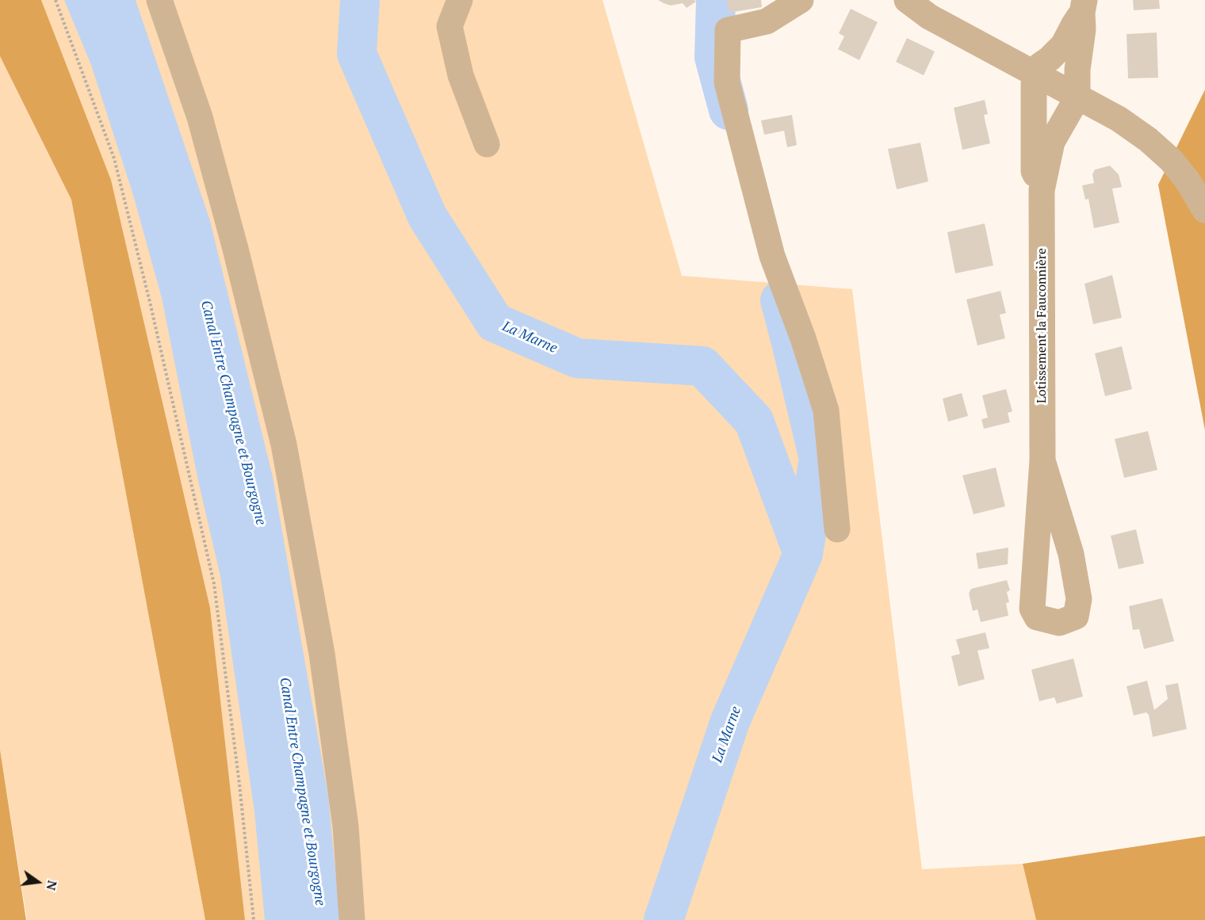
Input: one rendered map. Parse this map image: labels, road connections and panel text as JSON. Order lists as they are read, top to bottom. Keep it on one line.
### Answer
{"streets":{"street":["Lotissement la Fauconnière"]},"water":["La Marne","Canal Entre Champagne et Bourgogne"],"north":"right"}
